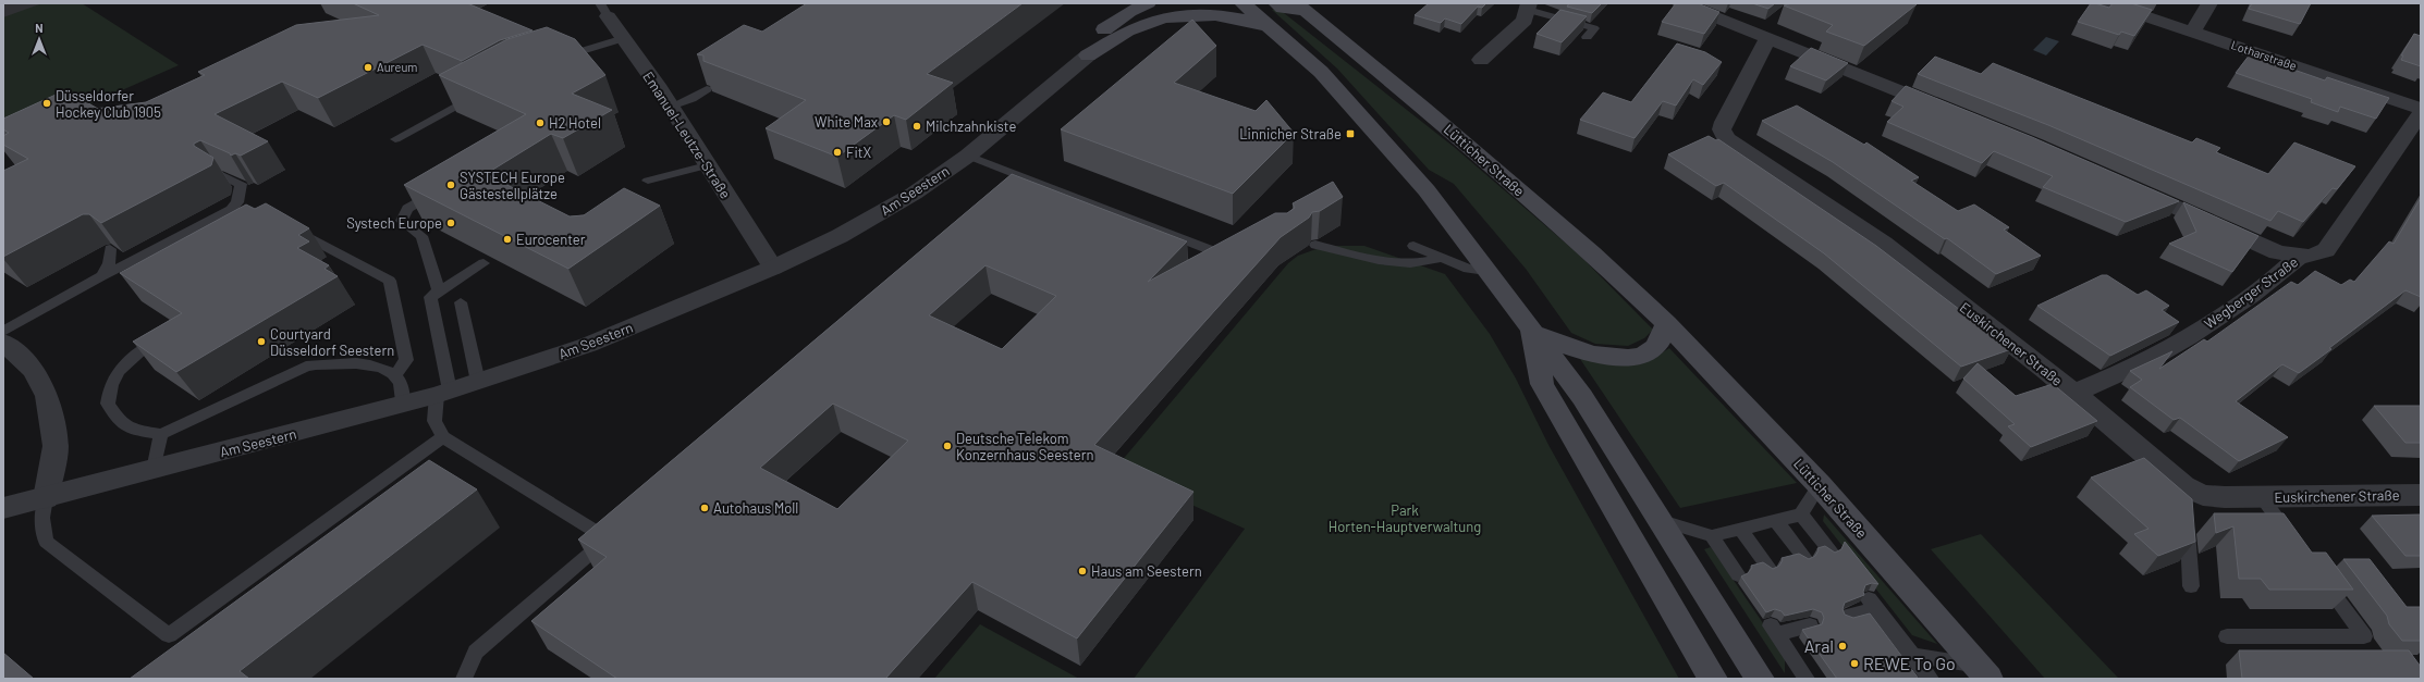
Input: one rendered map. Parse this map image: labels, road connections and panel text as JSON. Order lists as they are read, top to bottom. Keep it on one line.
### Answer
{"streets":{"main road":["Lütticher Straße"],"street":["Lotharstraße","Emanuel-Leutze-Straße","Am Seestern","Wegberger Straße","Euskirchener Straße"]},"crossings":[["Emanuel-Leutze-Straße","Am Seestern"],["Wegberger Straße","Euskirchener Straße"]],"parks":["Park Horten-Hauptverwaltung"],"places":{"other":["Aureum","Düsseldorfer Hockey Club 1905","White Max","H2 Hotel","Milchzahnkiste","FitX","SYSTECH Europe Gästestellplätze","Systech Europe","Eurocenter","Courtyard Düsseldorf Seestern","Deutsche Telekom Konzernhaus Seestern","Autohaus Moll","Haus am Seestern","Aral","REWE To Go"],"transit":["Linnicher Straße"]},"north":"top"}
